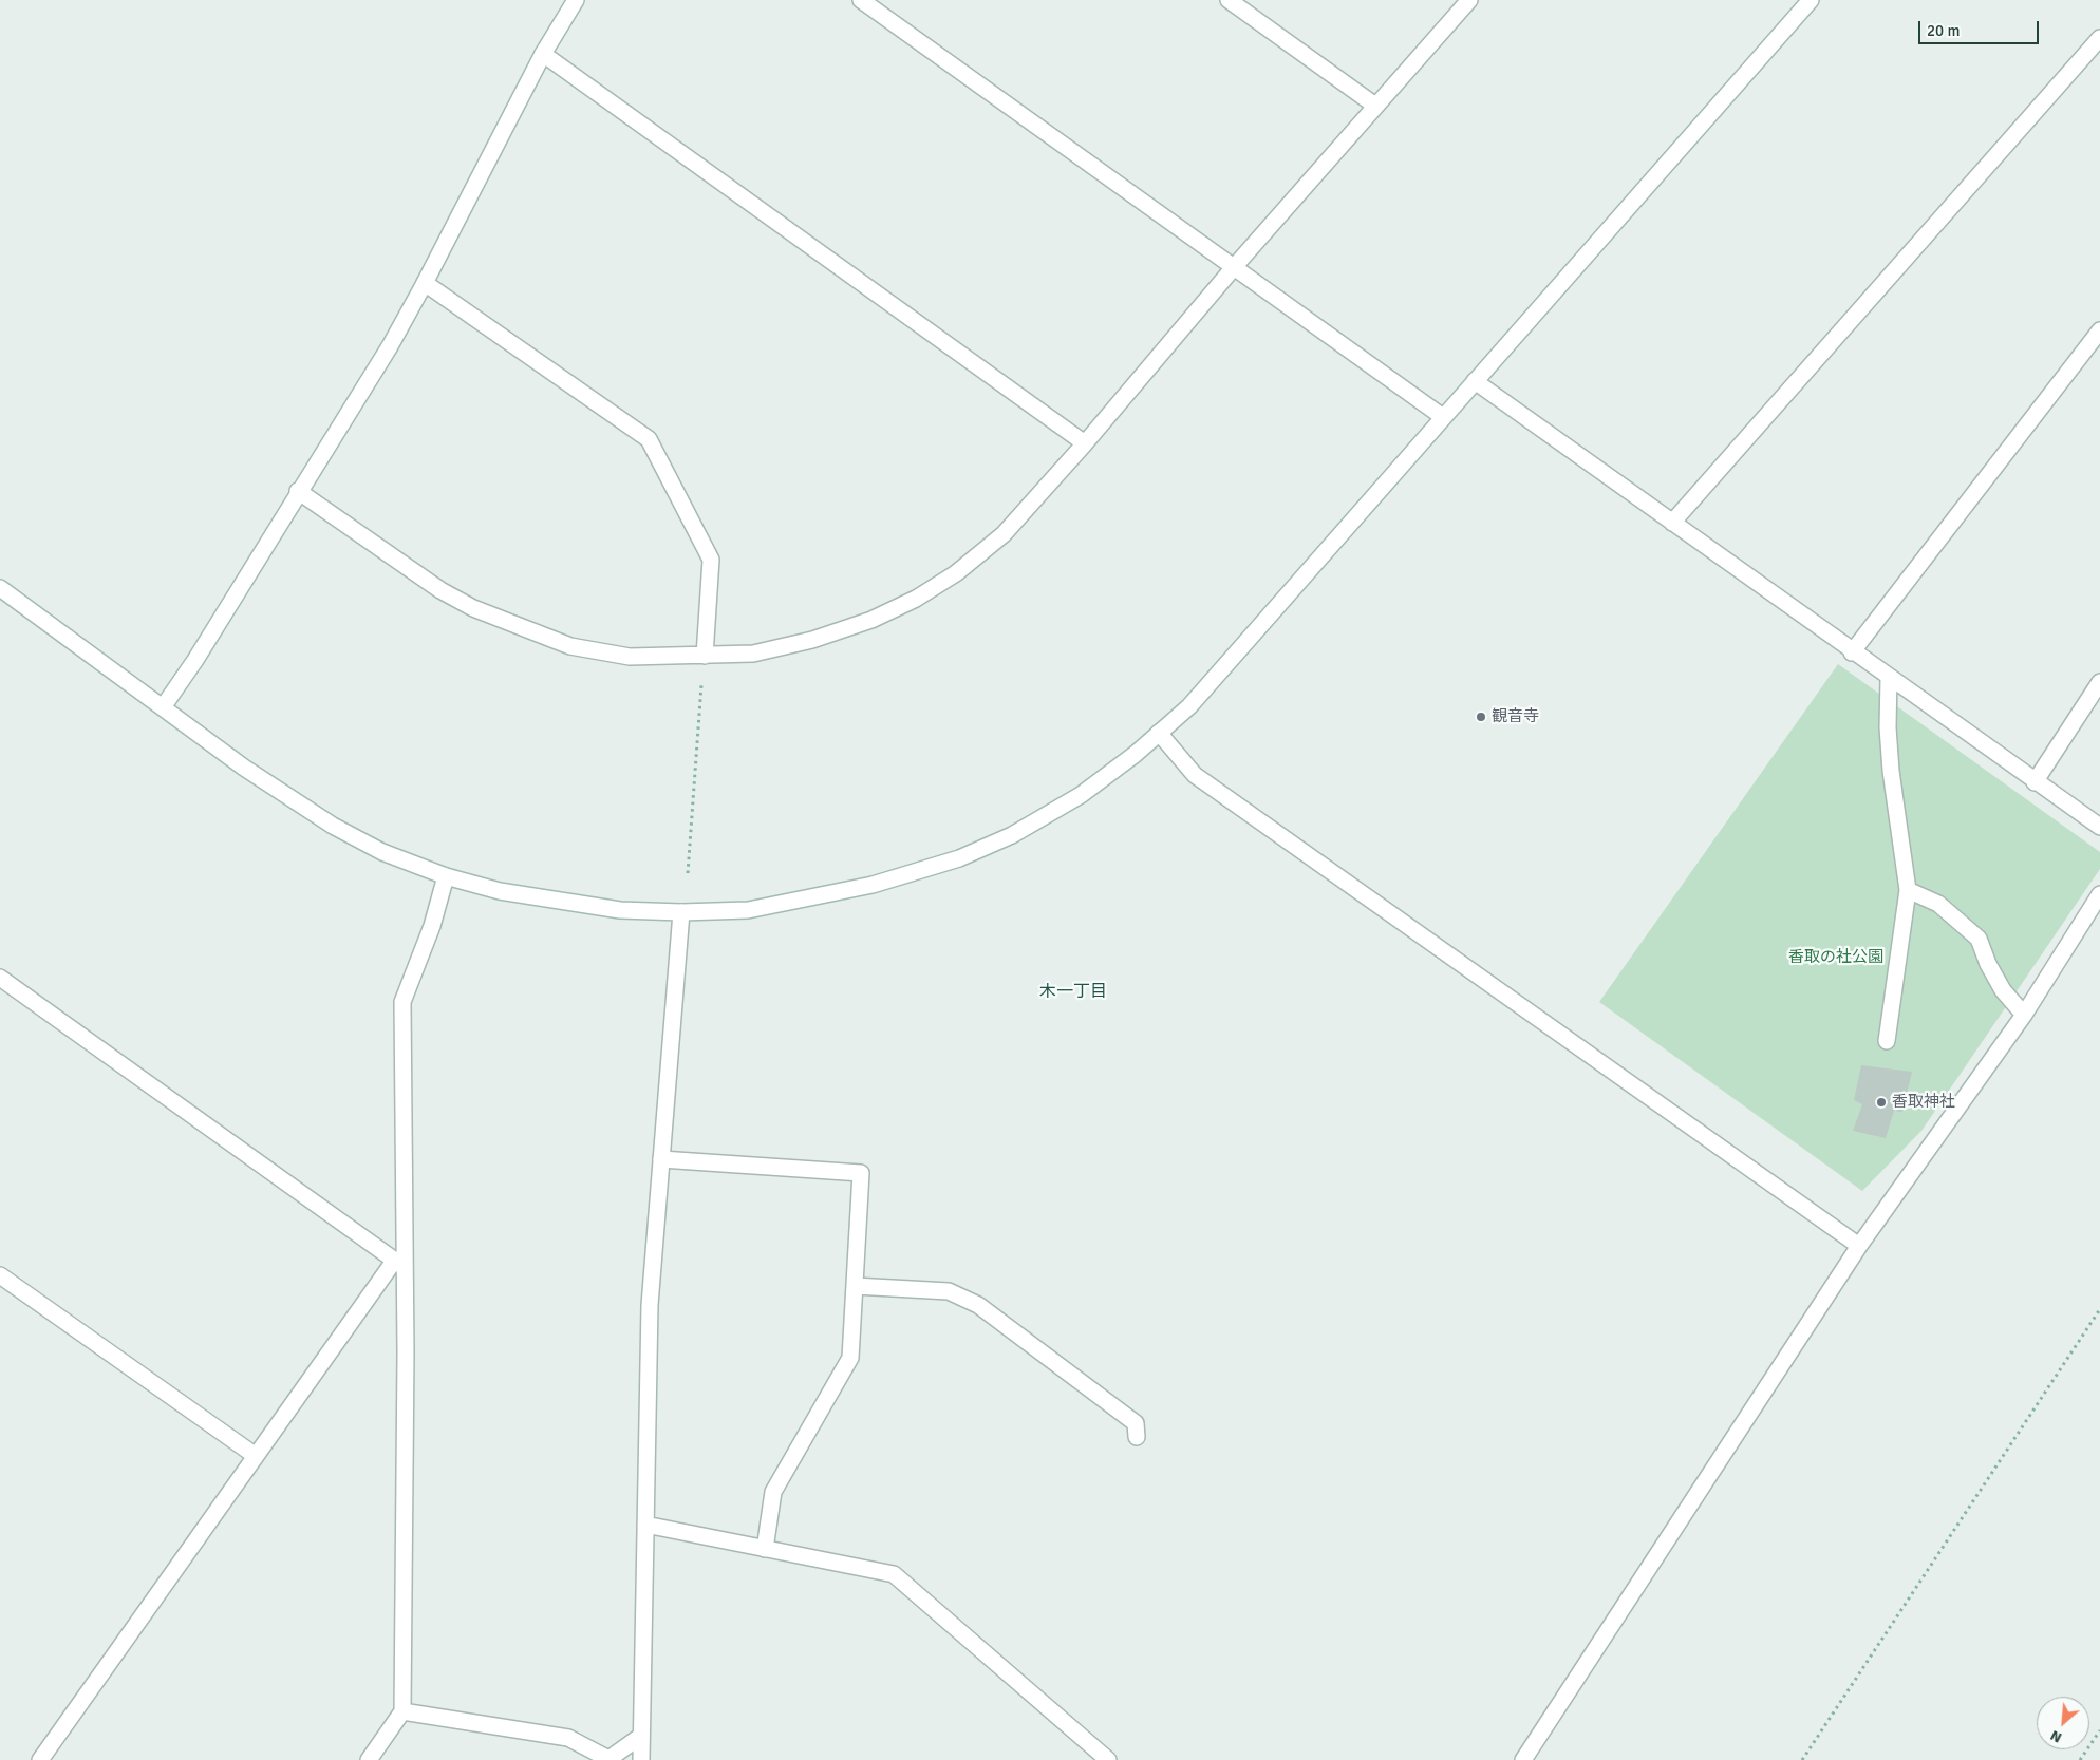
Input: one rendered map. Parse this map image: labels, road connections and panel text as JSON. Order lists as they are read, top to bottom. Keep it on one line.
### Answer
{"districts":["木一丁目"],"parks":["香取の社公園"],"places":["観音寺","香取神社"],"scale_bar":"20 m","north":"bottom left"}
